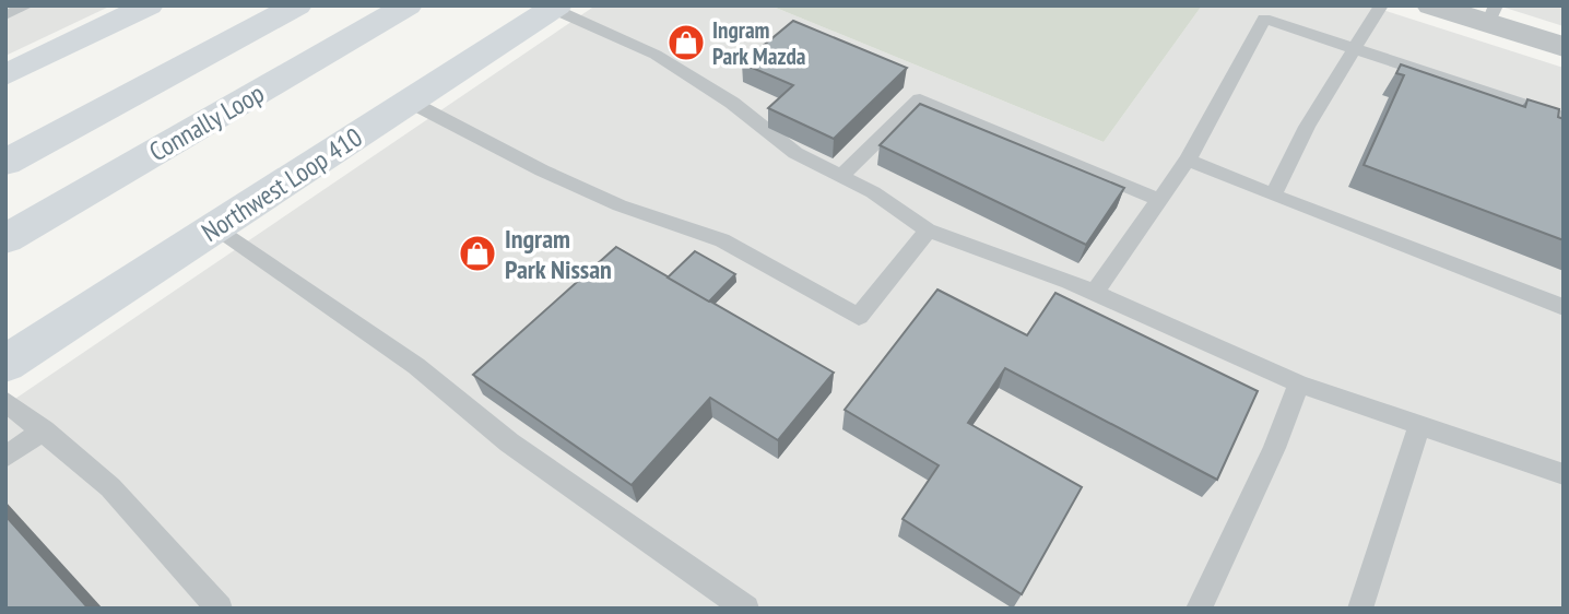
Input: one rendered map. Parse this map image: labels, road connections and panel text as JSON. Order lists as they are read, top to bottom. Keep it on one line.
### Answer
{"streets":{"main road":["Connally Loop","Northwest Loop 410"]},"places":{"shop":["Ingram Park Mazda","Ingram Park Nissan"]}}
